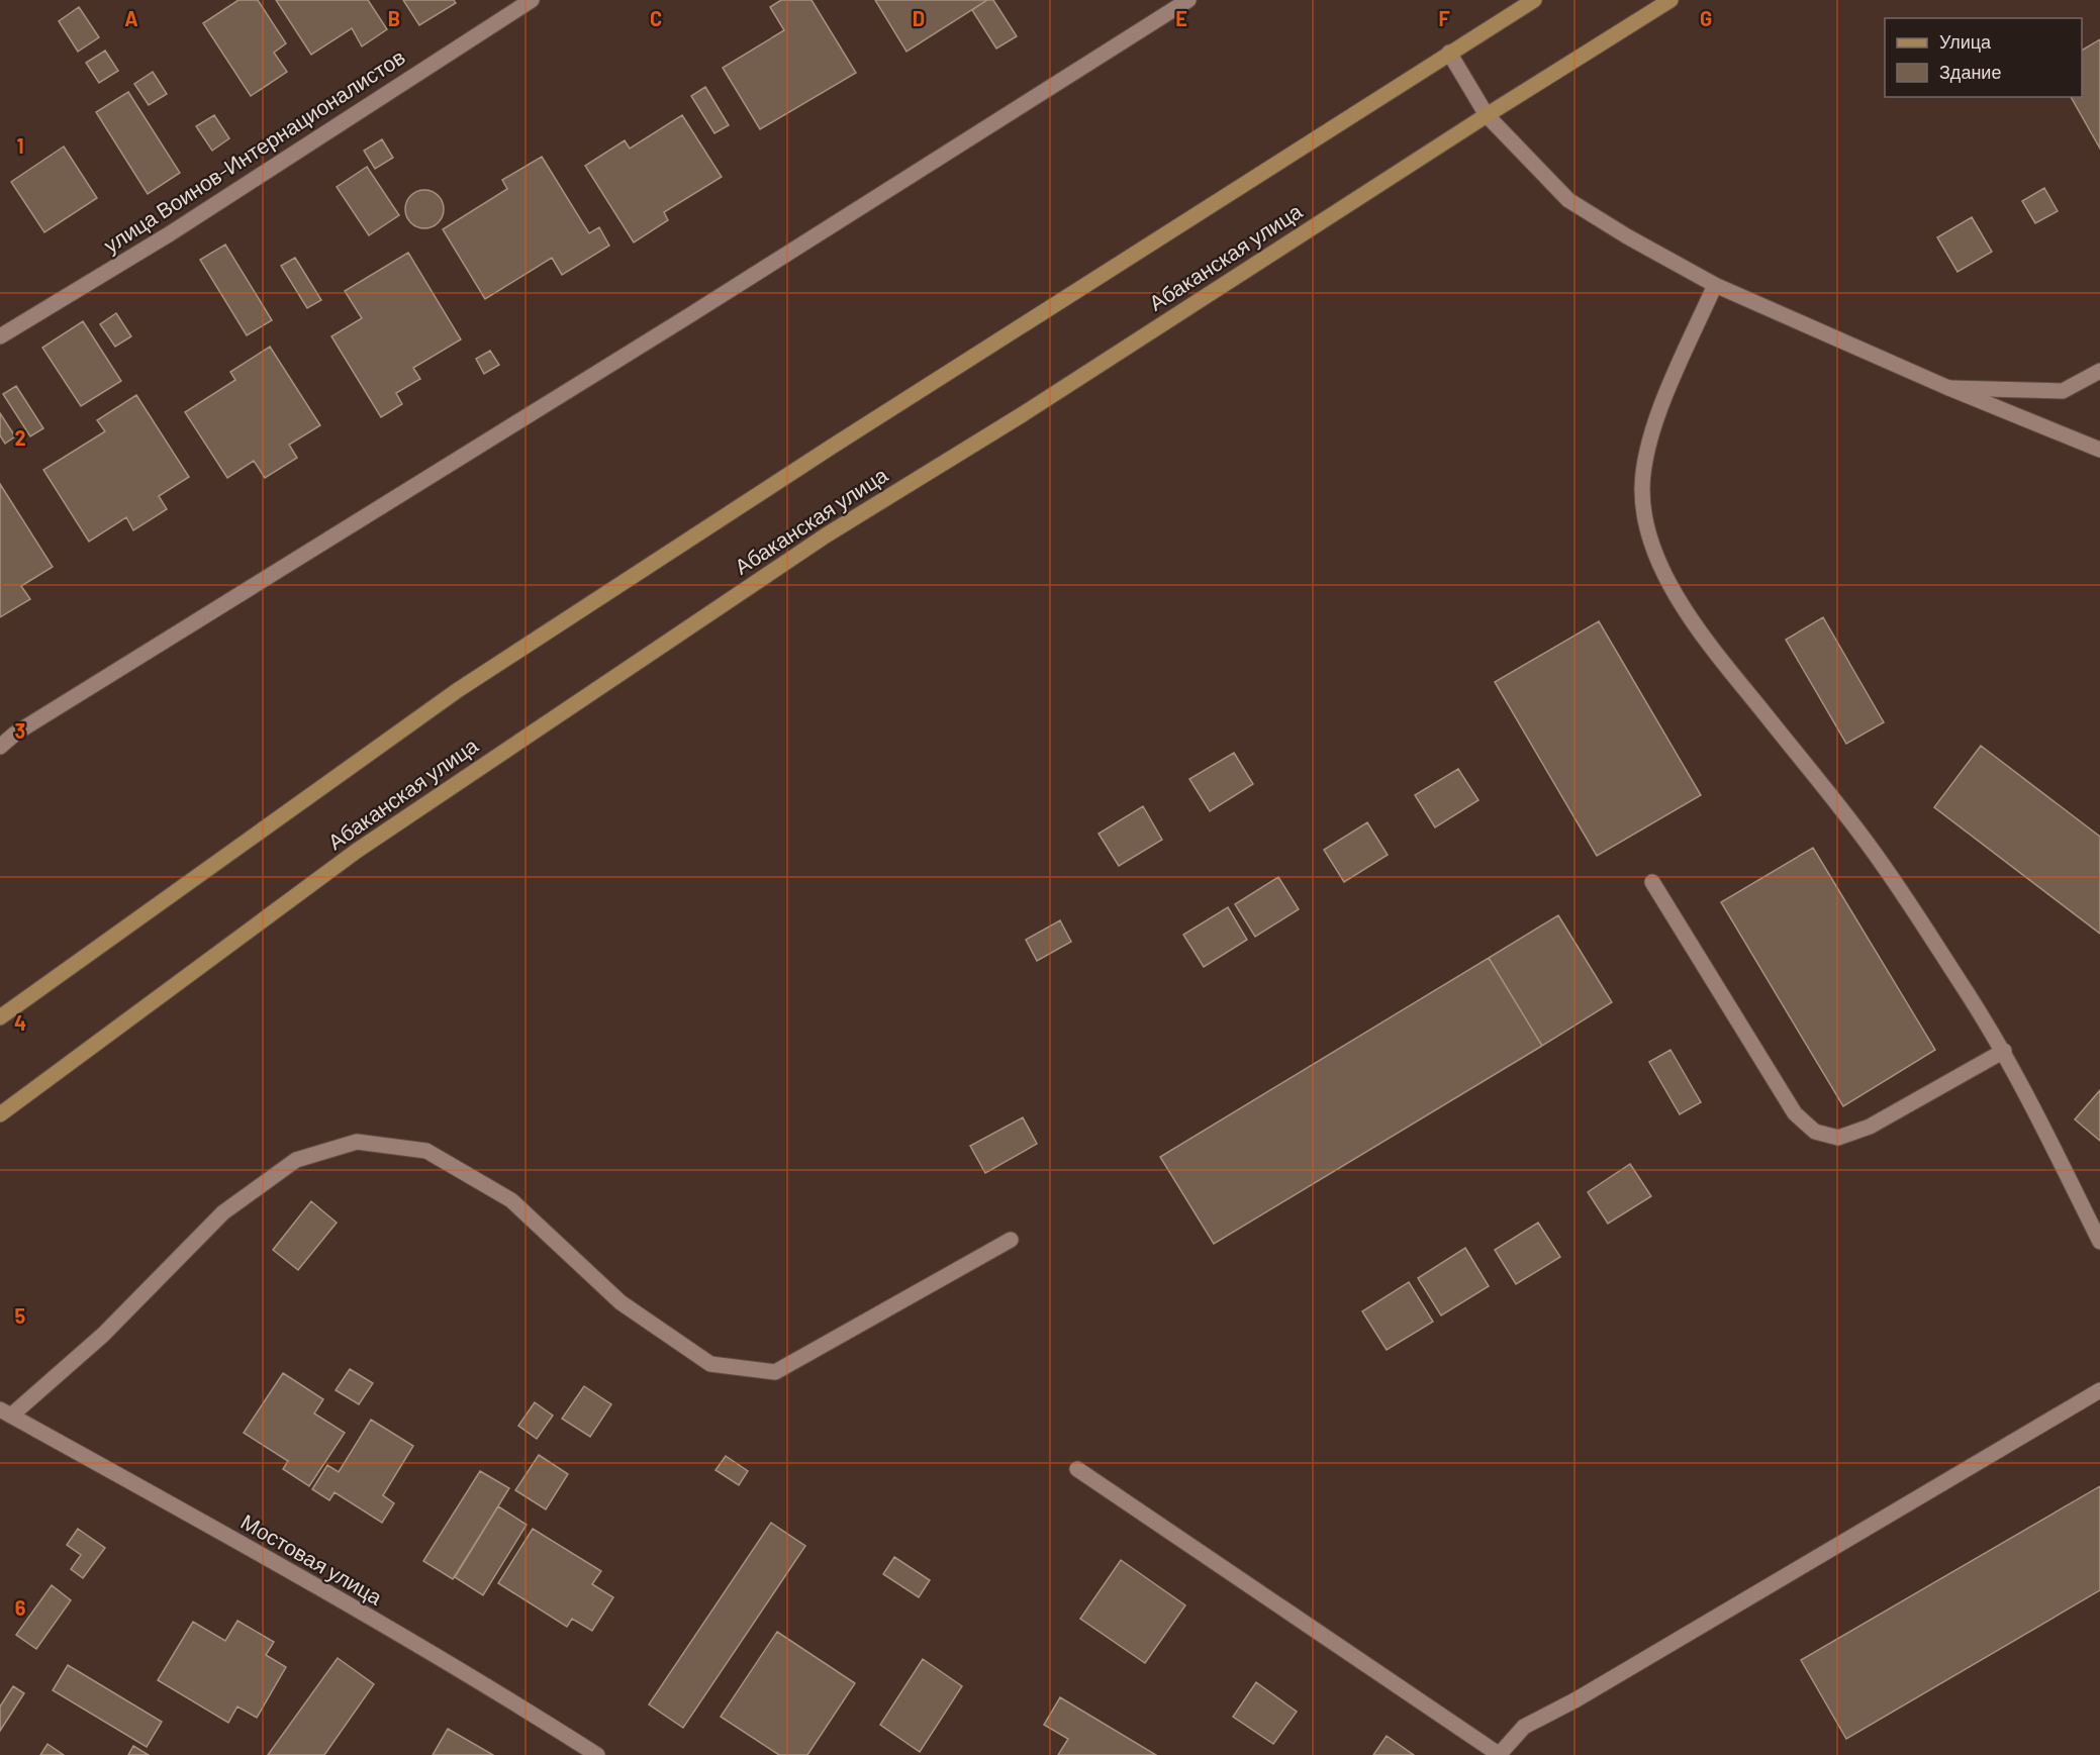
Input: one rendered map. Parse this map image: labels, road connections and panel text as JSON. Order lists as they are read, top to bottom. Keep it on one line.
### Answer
{"streets":{"main road":["Абаканская улица"],"street":["улица Воинов-Интернационалистов","Мостовая улица"]},"legend":["Улица","Здание"],"grid":{"columns":["A","B","C","D","E","F","G"],"rows":["1","2","3","4","5","6"]}}
